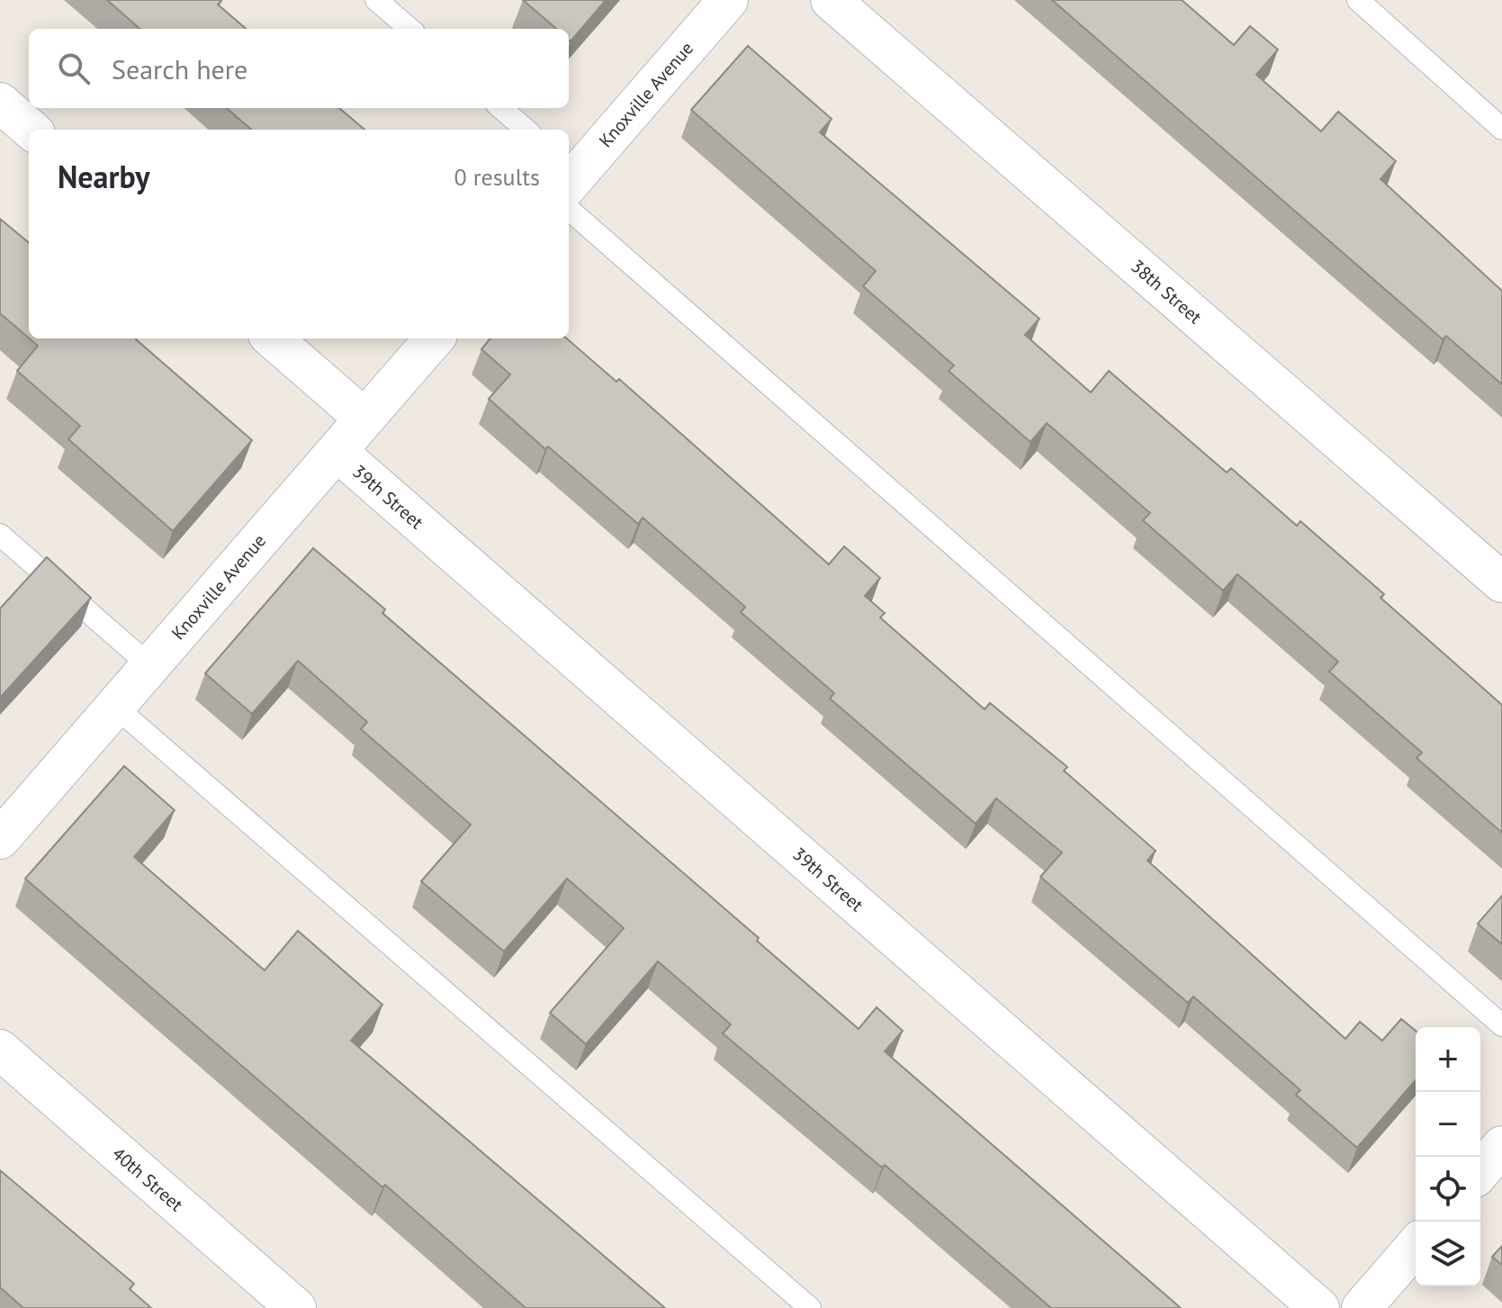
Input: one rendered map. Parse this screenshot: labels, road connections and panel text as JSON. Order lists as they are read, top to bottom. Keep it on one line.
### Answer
{"streets":{"street":["Knoxville Avenue","38th Street","39th Street","40th Street"]},"crossings":[["Knoxville Avenue","39th Street"]],"page":{"search":"Search here","heading":["Nearby","0 results"],"map_buttons":["+","−"]}}
